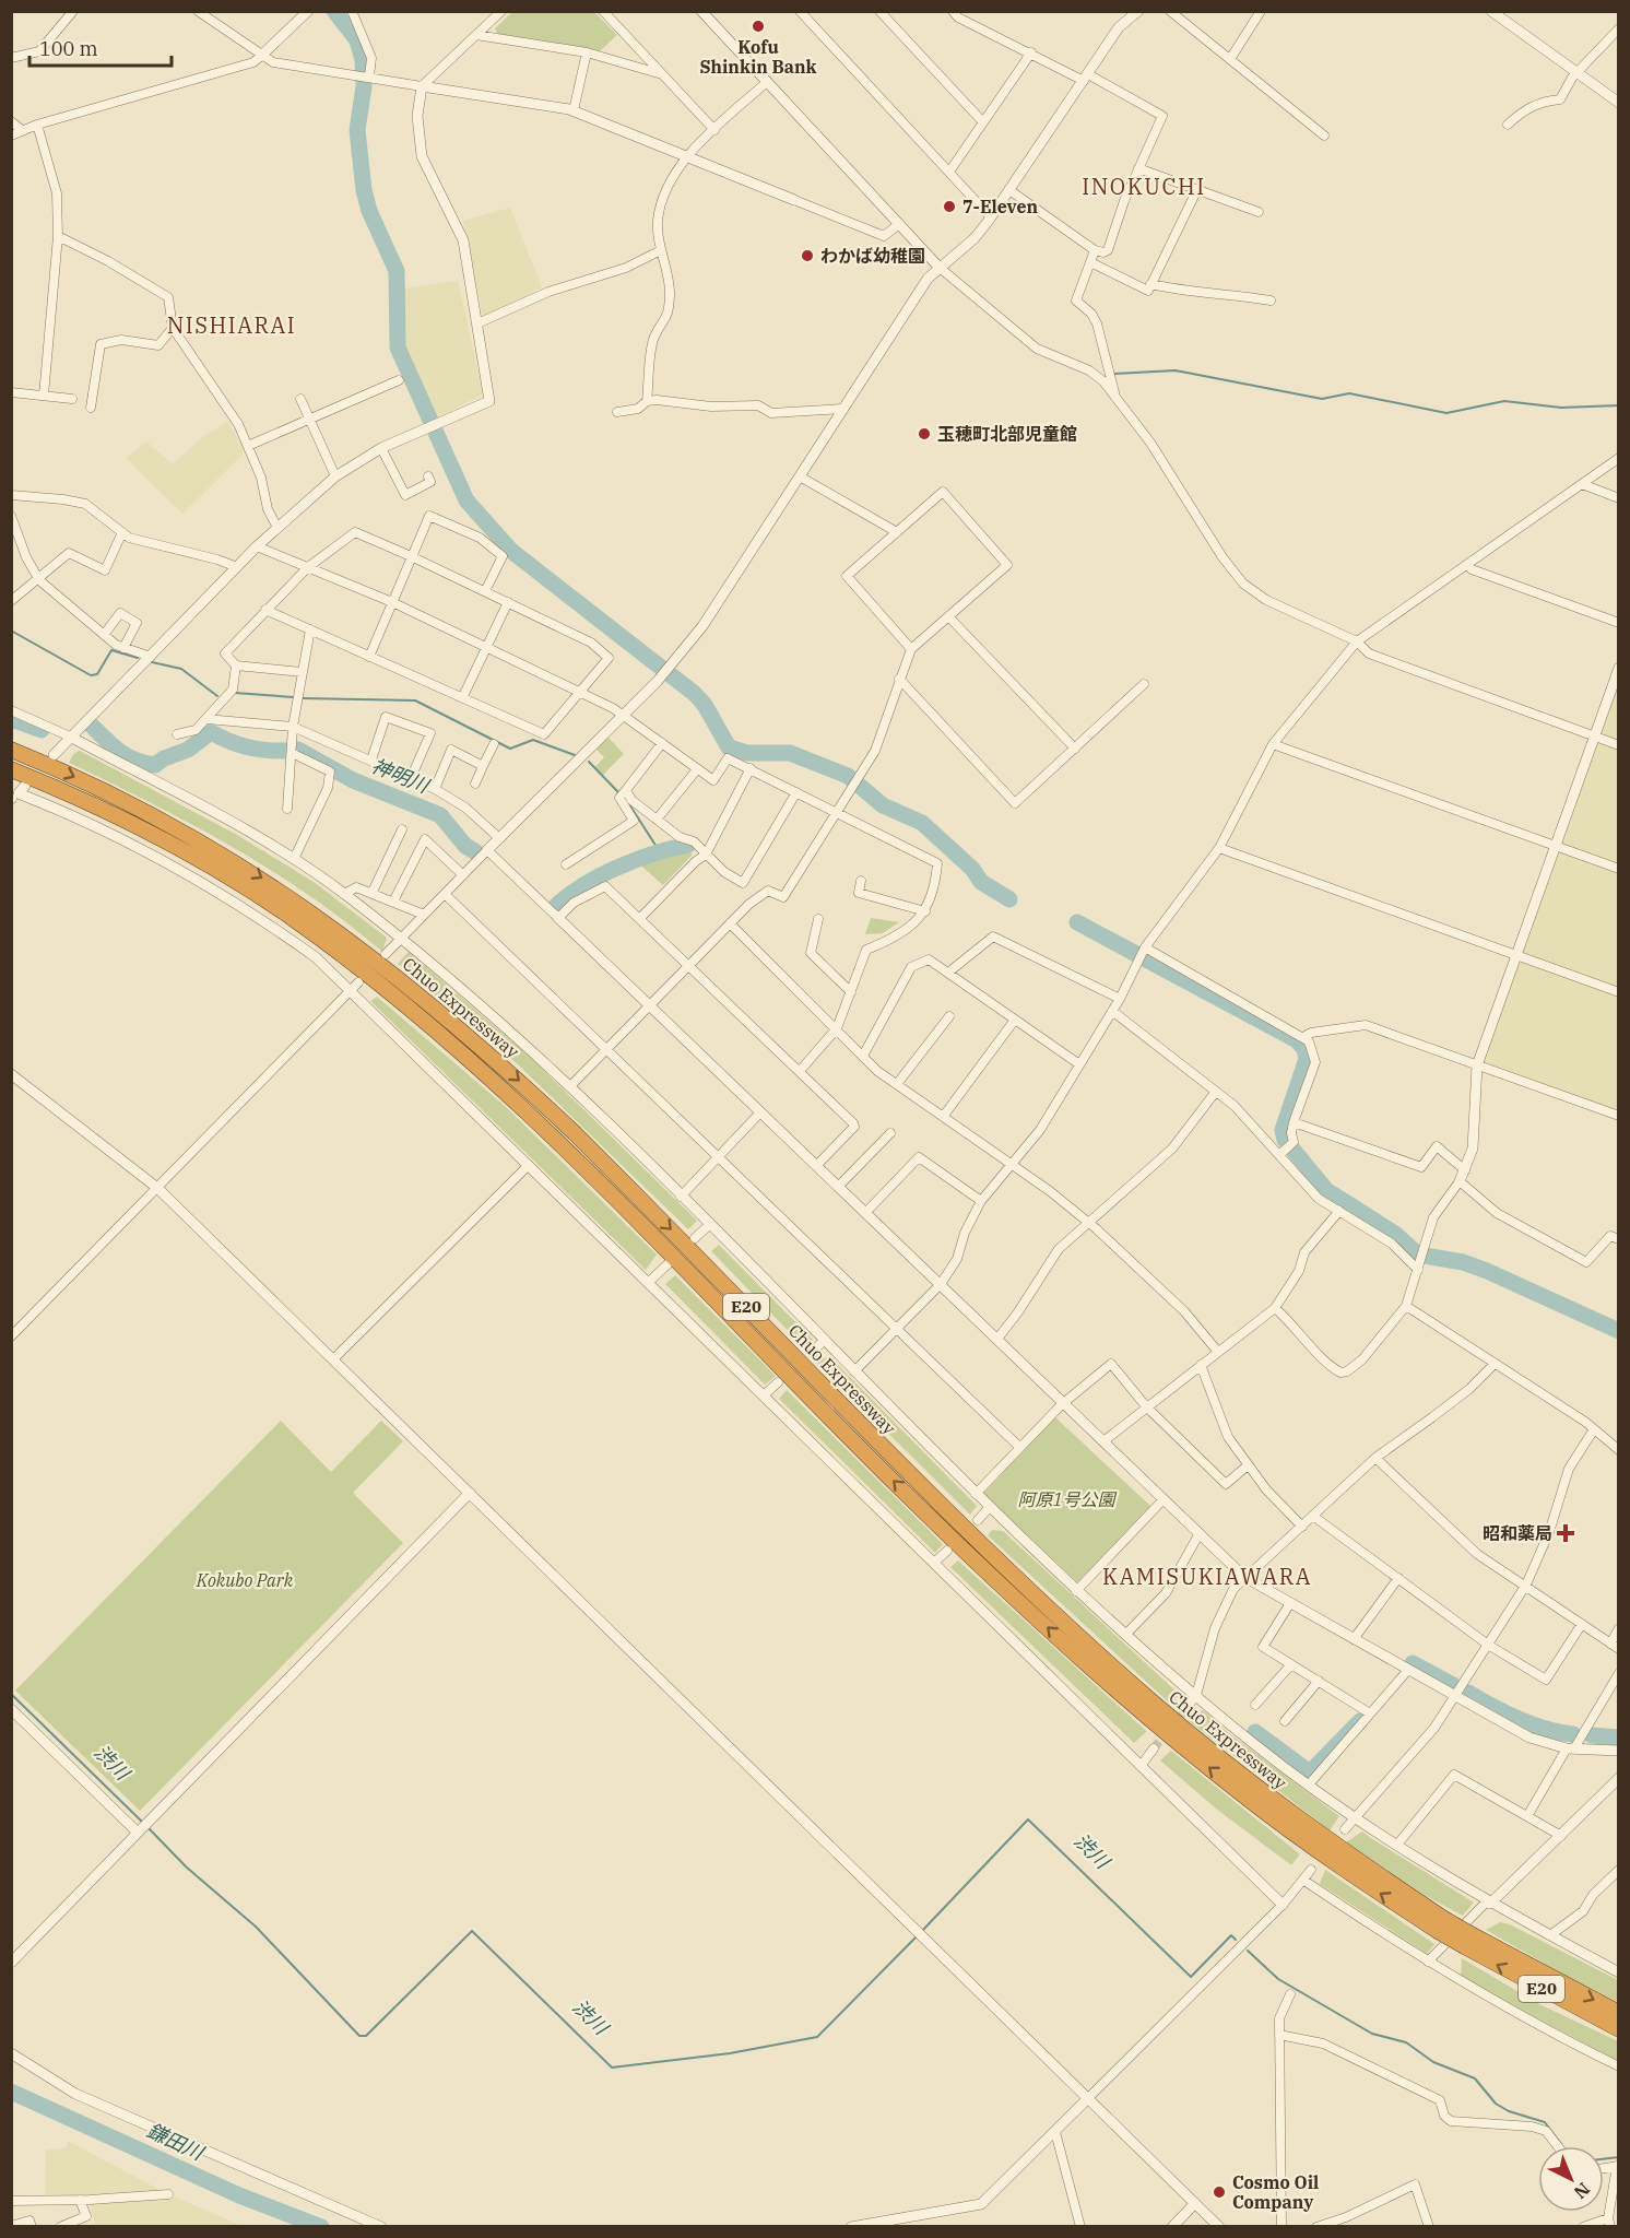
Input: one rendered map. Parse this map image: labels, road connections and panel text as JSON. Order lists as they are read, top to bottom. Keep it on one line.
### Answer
{"streets":{"highway":["Chuo Expressway","E20"]},"districts":["INOKUCHI","NISHIARAI","KAMISUKIAWARA"],"water":["神明川","渋川","鎌田川"],"parks":["阿原1号公園","Kokubo Park"],"places":{"other":["Kofu Shinkin Bank","7-Eleven","わかば幼稚園","玉穂町北部児童館","Cosmo Oil Company"],"health":["昭和薬局"]},"scale_bar":"100 m","north":"bottom right"}
